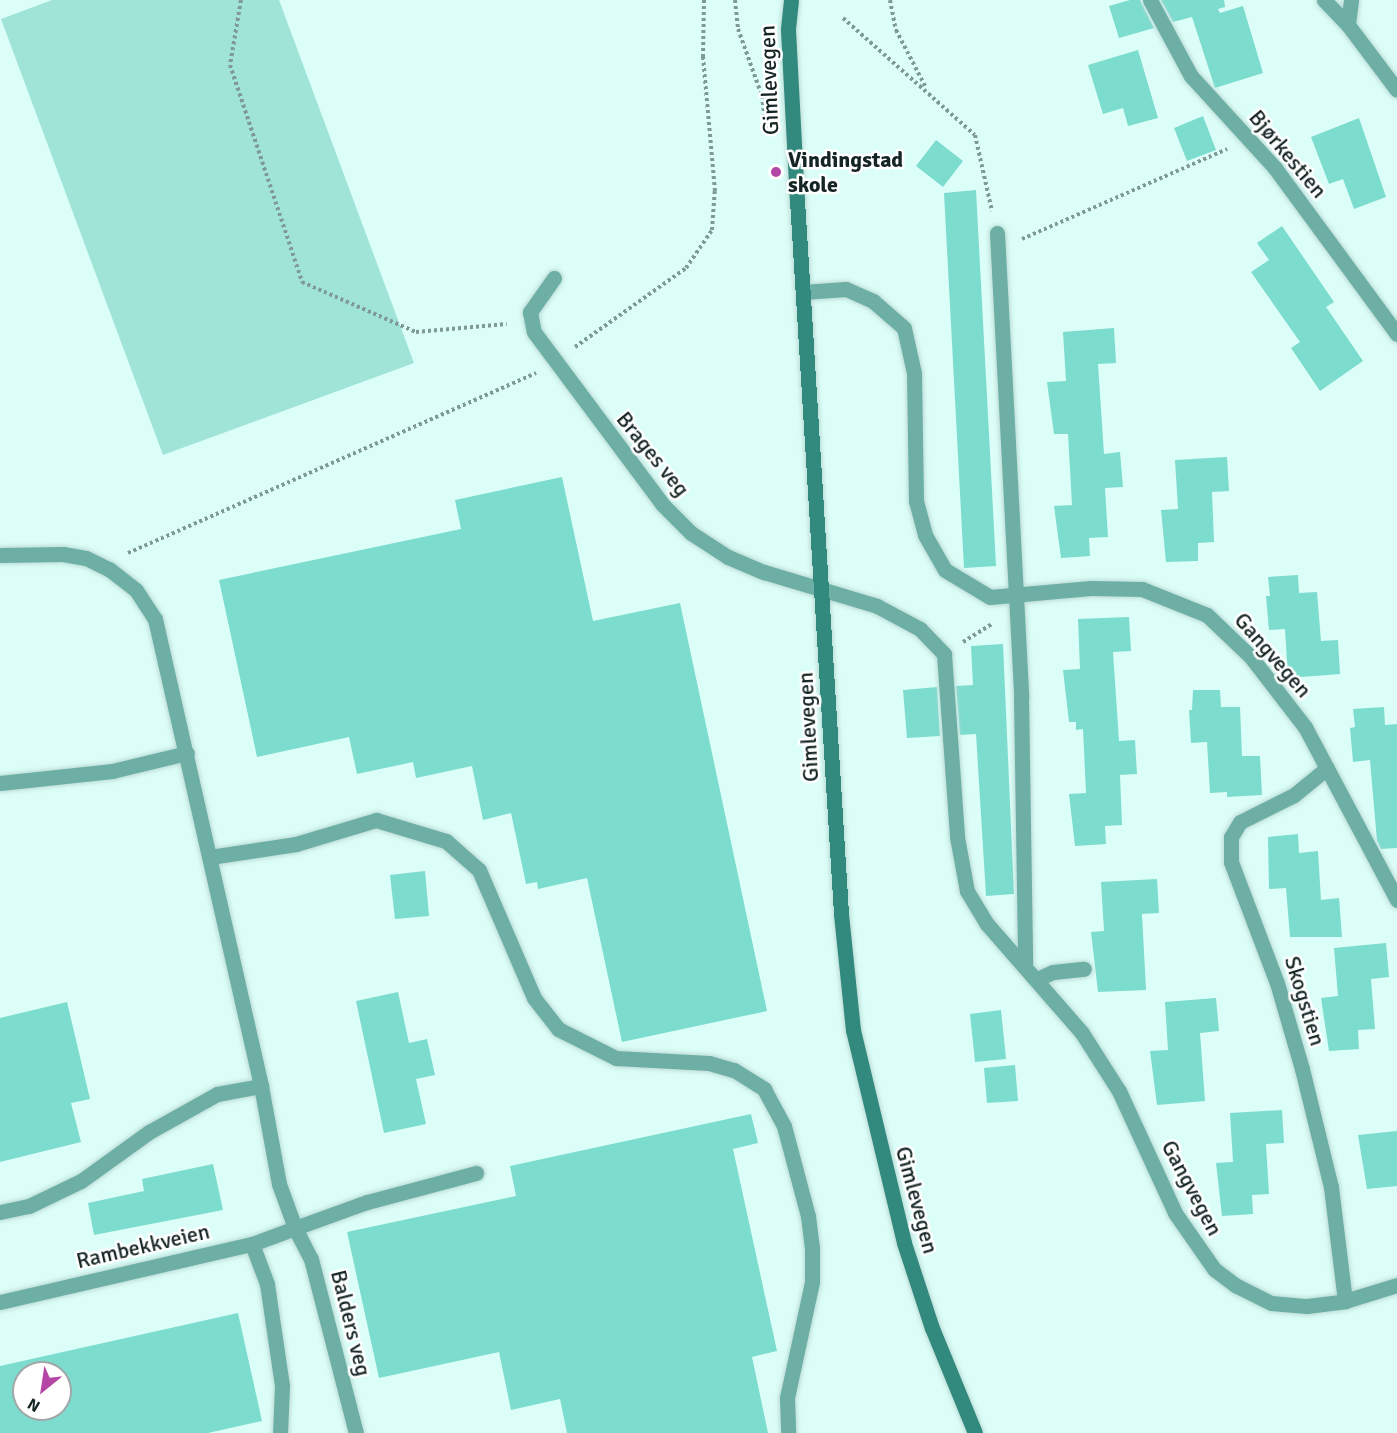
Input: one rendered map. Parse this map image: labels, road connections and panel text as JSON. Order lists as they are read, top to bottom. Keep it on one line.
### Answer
{"streets":{"street":["Gimlevegen","Bjørkestien","Brages veg","Gangvegen","Skogstien","Rambekkveien","Balders veg"]},"crossings":[["Gimlevegen","Brages veg"],["Gimlevegen","Gangvegen"],["Gangvegen","Skogstien"],["Rambekkveien","Balders veg"]],"places":["Vindingstad skole"],"north":"bottom left"}
